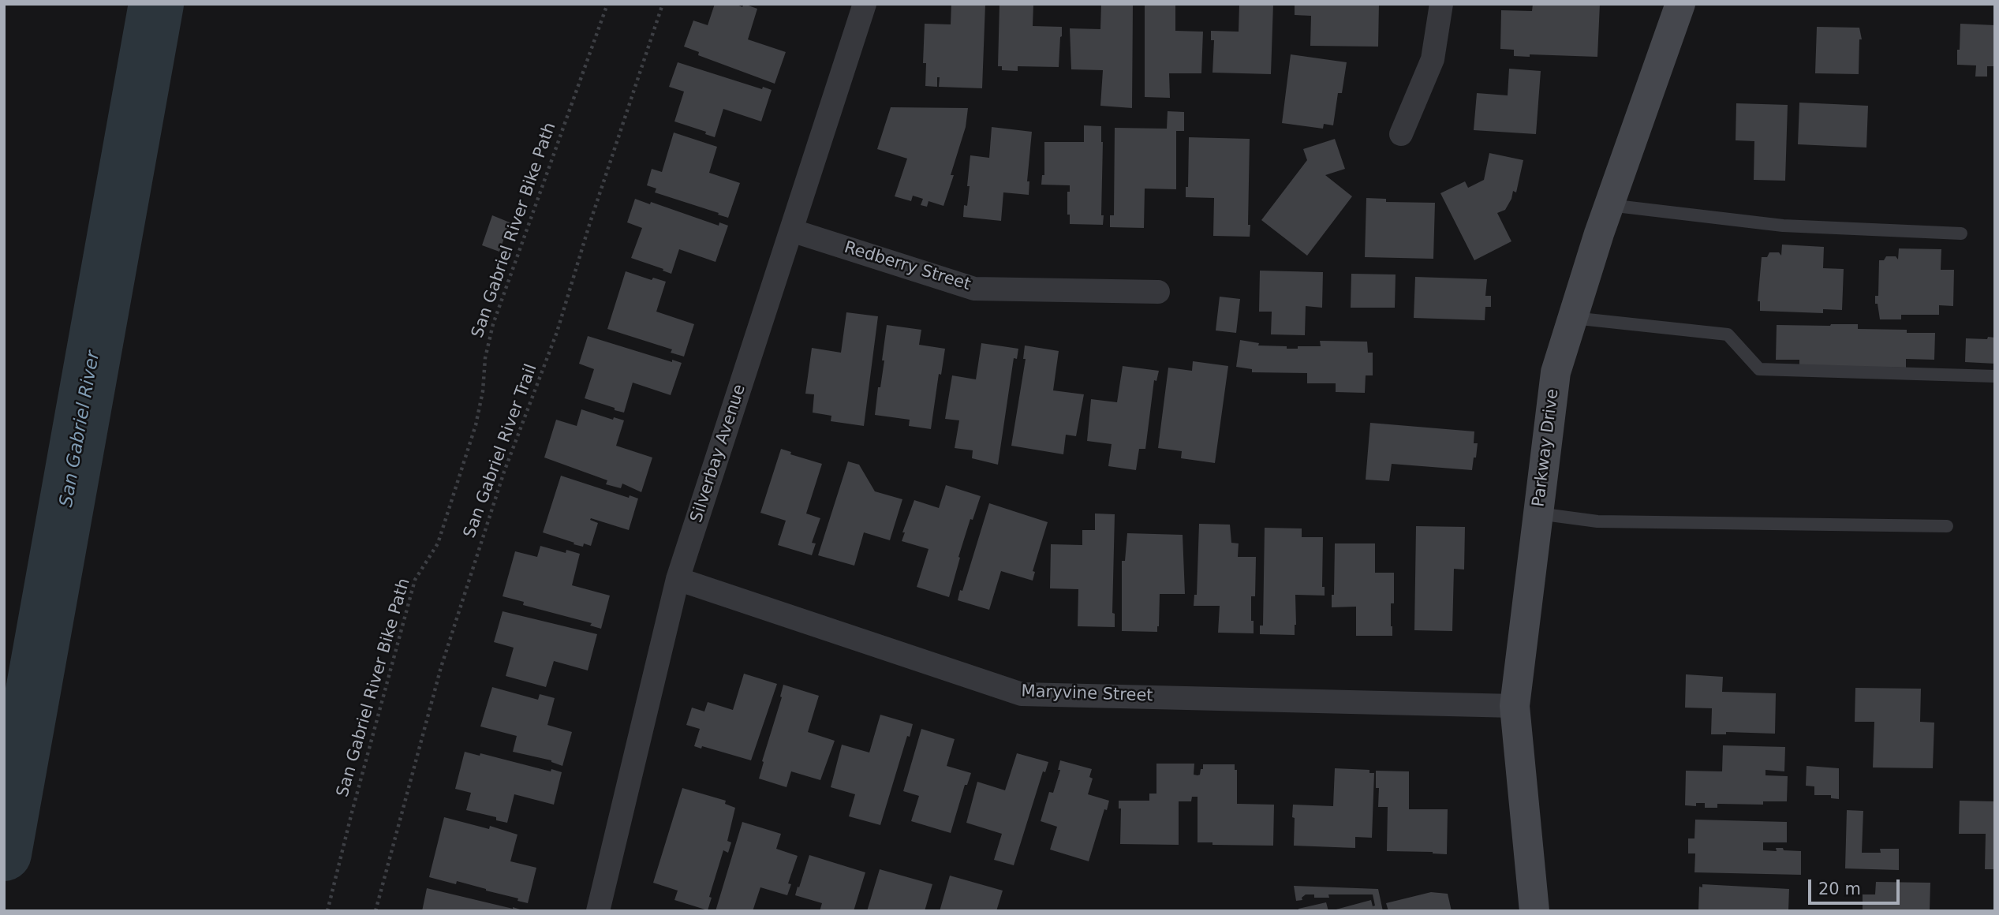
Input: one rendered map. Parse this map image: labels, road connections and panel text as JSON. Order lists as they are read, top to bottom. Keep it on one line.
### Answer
{"streets":{"street":["Redberry Street","Parkway Drive","Silverbay Avenue","Maryvine Street"],"path":["San Gabriel River Bike Path","San Gabriel River Trail"]},"crossings":[["Redberry Street","Silverbay Avenue"],["Parkway Drive","Maryvine Street"],["Silverbay Avenue","Maryvine Street"]],"water":["San Gabriel River"],"scale_bar":"20 m"}
